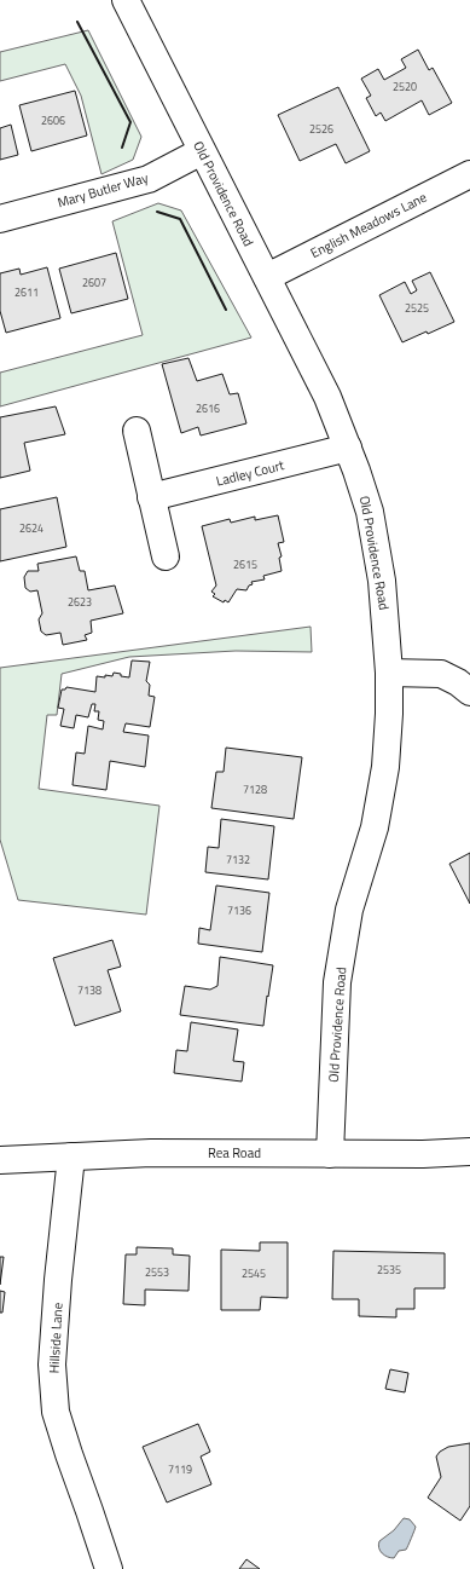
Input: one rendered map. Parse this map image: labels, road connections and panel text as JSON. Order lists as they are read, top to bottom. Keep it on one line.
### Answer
{"streets":{"street":["Mary Butler Way","Old Providence Road","English Meadows Lane","Ladley Court","Rea Road","Hillside Lane"]},"crossings":[["Mary Butler Way","Old Providence Road"],["Old Providence Road","English Meadows Lane"],["Old Providence Road","Ladley Court"],["Old Providence Road","Rea Road"],["Rea Road","Hillside Lane"]],"house_numbers":["2520","2606","2526","2607","2611","2525","2616","2624","2615","2623","7128","7132","7136","7138","2535","2553","2545","7119"]}
